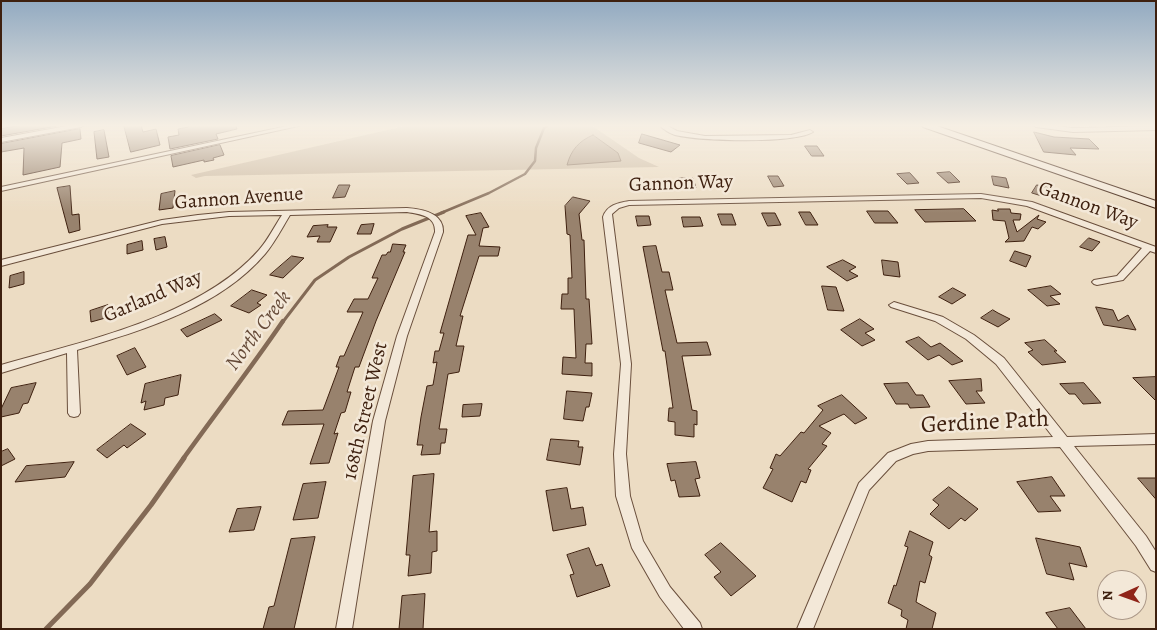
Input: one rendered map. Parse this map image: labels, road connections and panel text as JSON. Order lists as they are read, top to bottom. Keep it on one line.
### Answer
{"streets":{"street":["Gannon Way","Gannon Avenue","Garland Way","168th Street West","Gerdine Path"]},"crossings":[["Gannon Avenue","Garland Way"],["Gannon Avenue","168th Street West"]],"water":["North Creek"],"north":"left"}
